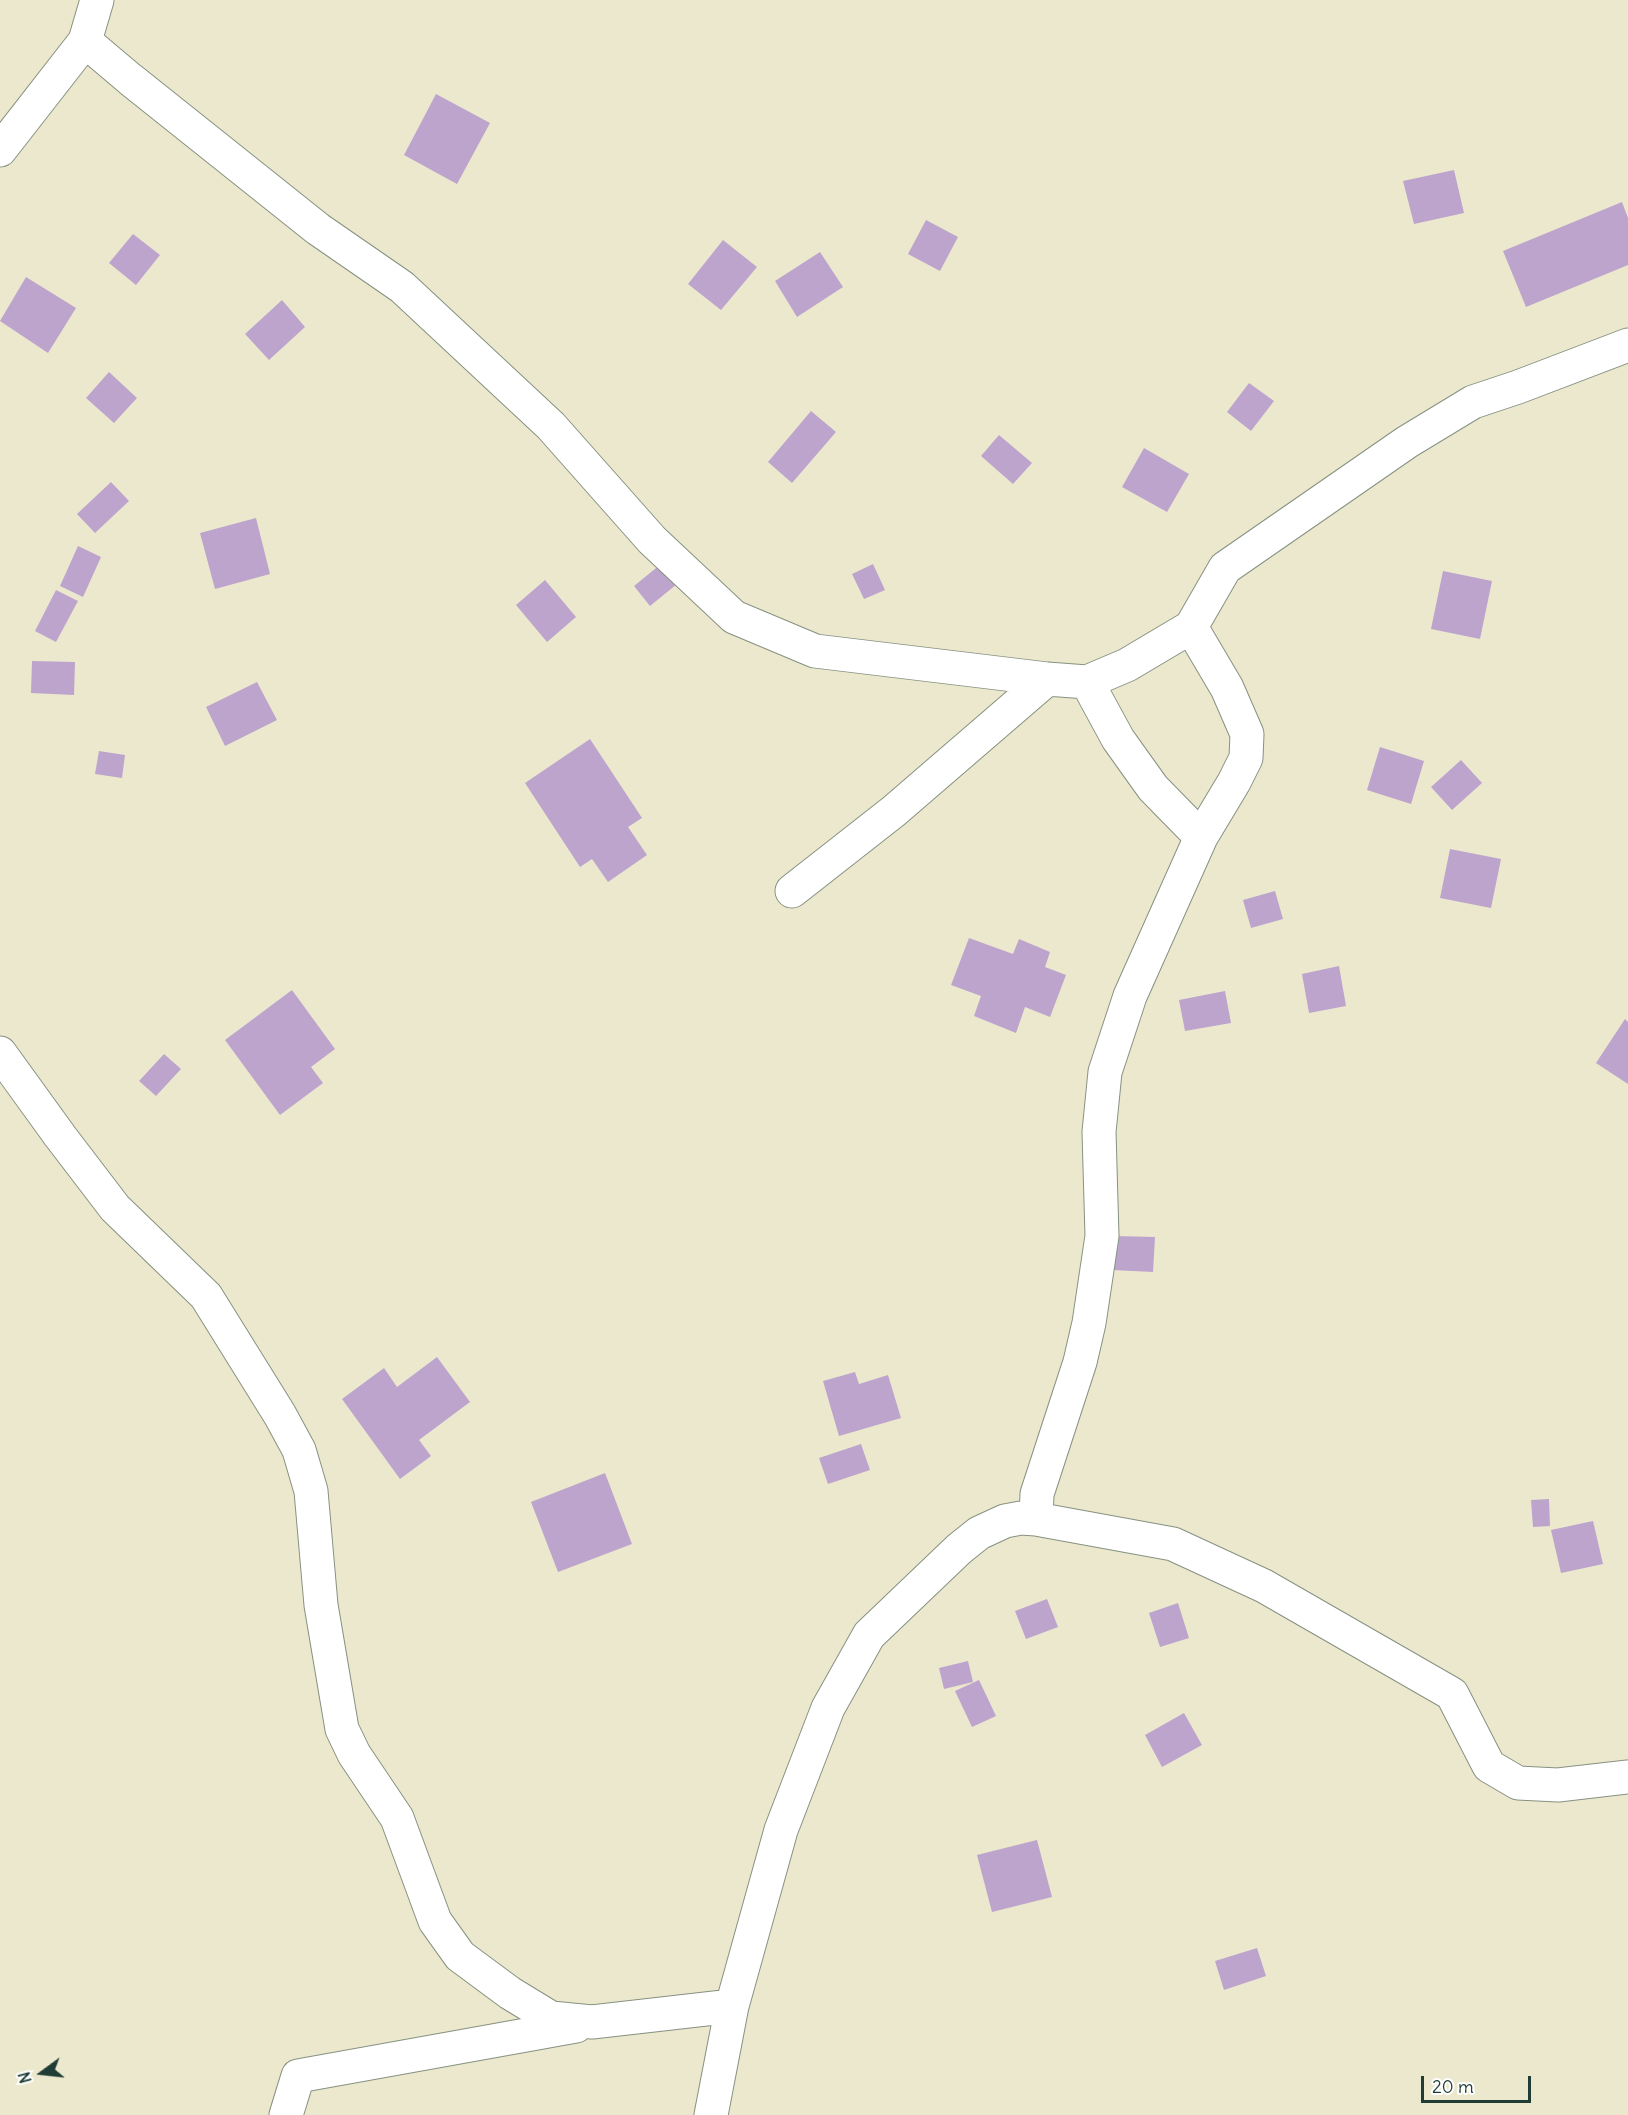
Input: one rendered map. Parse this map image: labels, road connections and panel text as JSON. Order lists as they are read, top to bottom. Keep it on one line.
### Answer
{"scale_bar":"20 m","north":"left"}
